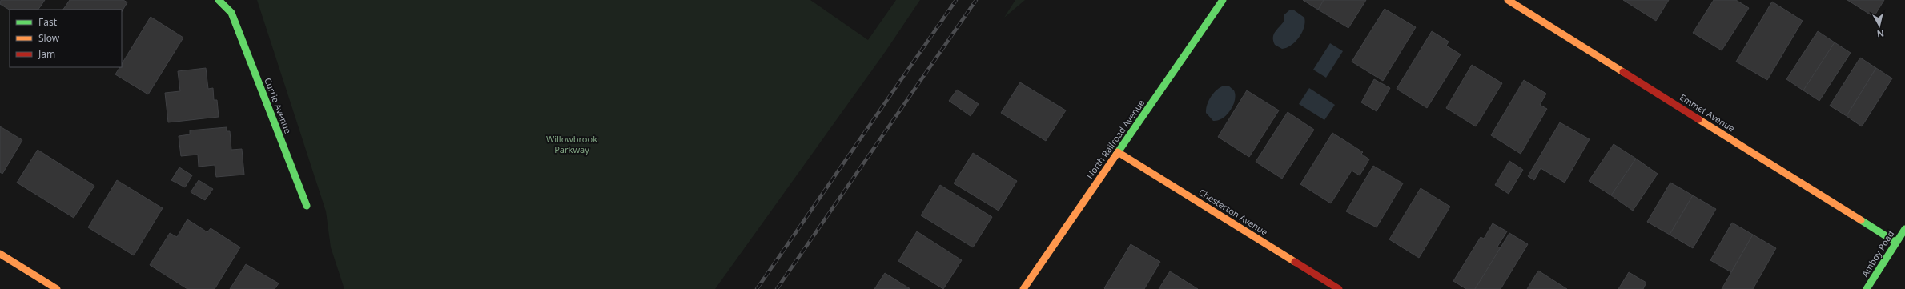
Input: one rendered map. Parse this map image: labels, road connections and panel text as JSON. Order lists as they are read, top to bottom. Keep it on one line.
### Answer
{"streets":{"street":["Currie Avenue","Emmet Avenue","North Railroad Avenue","Chesterton Avenue","Amboy Road"]},"crossings":[["Emmet Avenue","Amboy Road"],["North Railroad Avenue","Chesterton Avenue"]],"parks":["Willowbrook Parkway"],"legend":["Fast","Slow","Jam"],"north":"bottom"}
